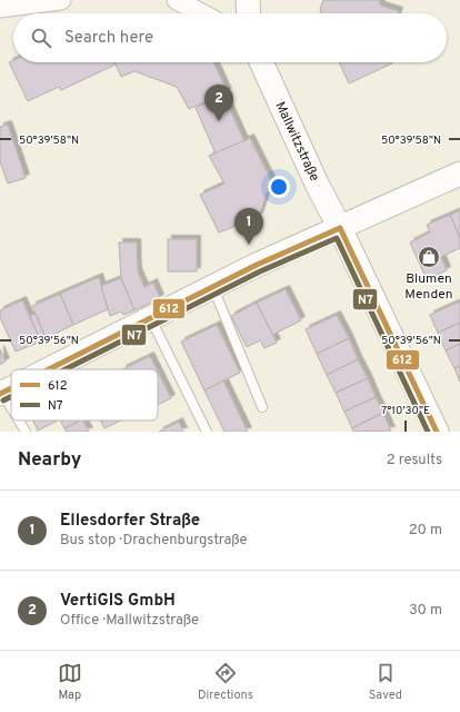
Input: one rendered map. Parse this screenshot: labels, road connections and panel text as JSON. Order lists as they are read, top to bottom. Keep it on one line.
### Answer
{"streets":{"street":["Mallwitzstraße"]},"places":{"shop":["Blumen Menden"]},"lines":["transit line 612","transit line N7"],"legend":["612","N7"],"page":{"search":"Search here","pins":["2","1"],"heading":["Nearby","2 results"],"list":[{"mark":"1","name":"Ellesdorfer Straße","note":"Bus stop · Drachenburgstraße","value":"20 m"},{"mark":"2","name":"VertiGIS GmbH","note":"Office · Mallwitzstraße","value":"30 m"}],"nav":["Map","Directions","Saved"]},"coordinates":["50°39'58\"N","50°39'56\"N","7°10'30\"E"]}
